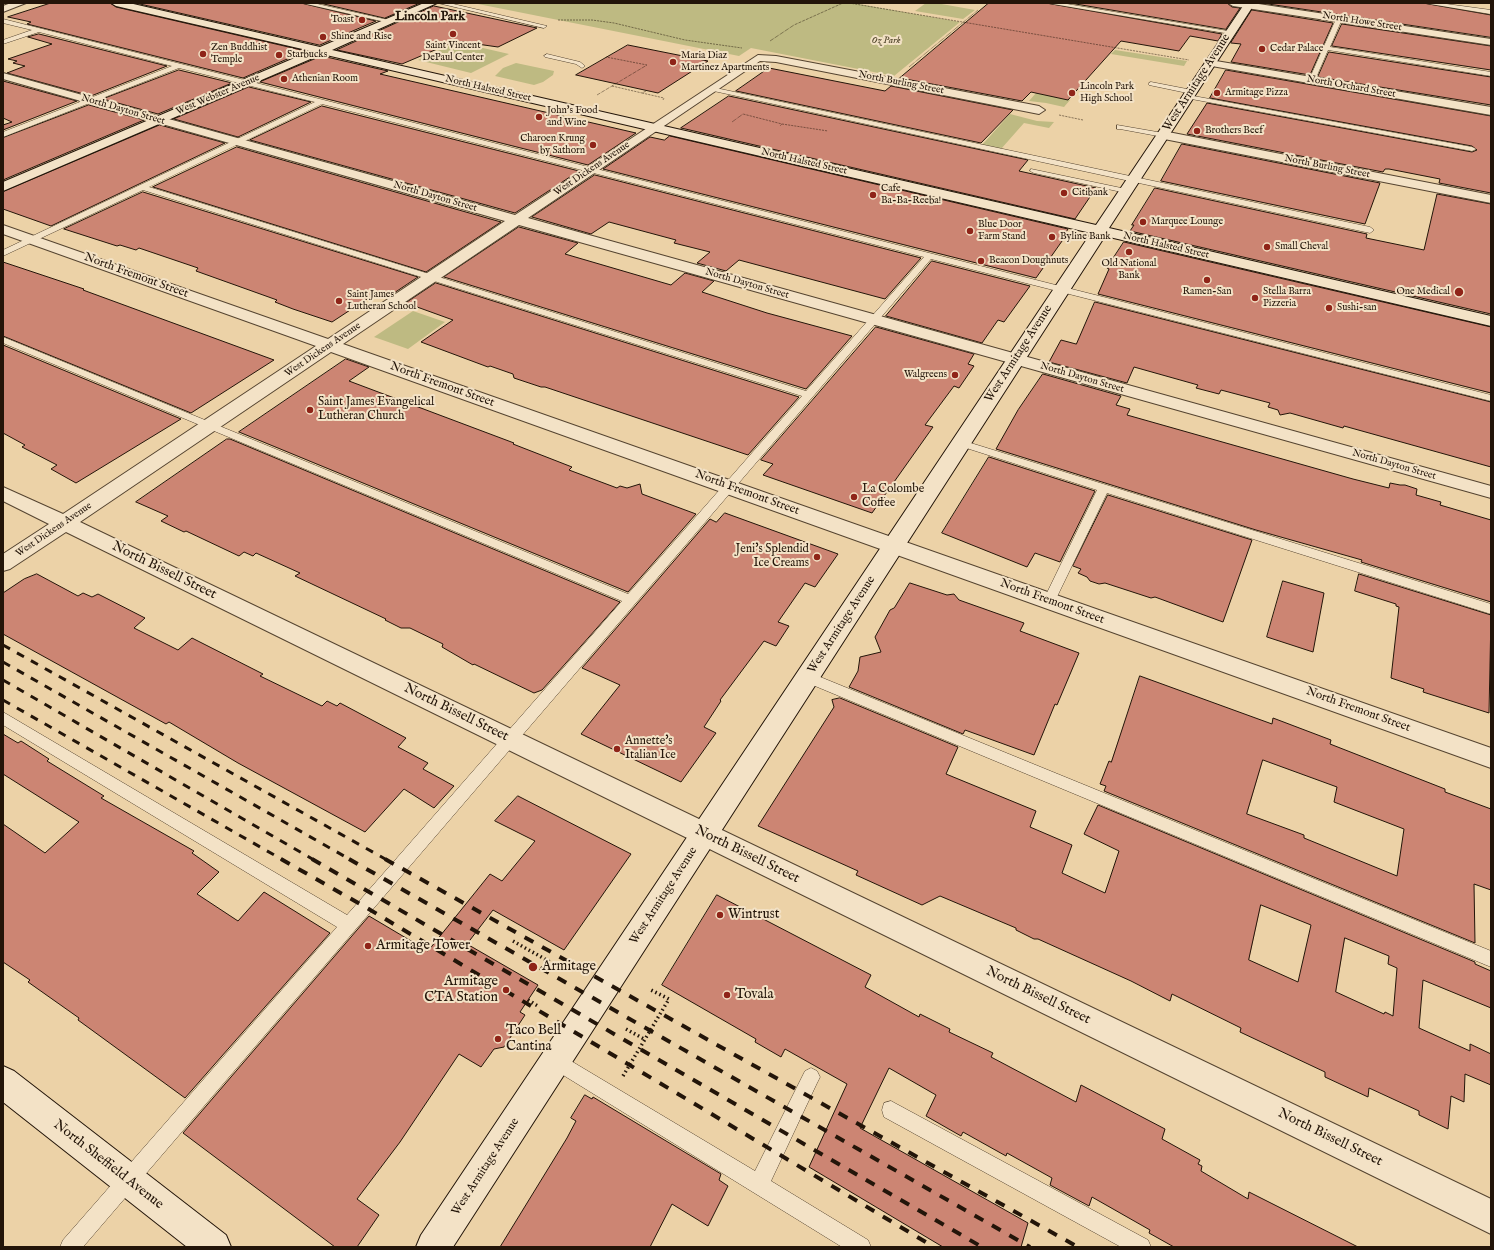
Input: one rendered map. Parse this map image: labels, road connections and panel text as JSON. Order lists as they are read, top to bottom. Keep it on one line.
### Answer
{"streets":{"street":["North Howe Street","North Burling Street","West Armitage Avenue","North Orchard Street","North Halsted Street","West Webster Avenue","North Dayton Street","West Dickens Avenue","North Fremont Street","North Bissell Street","North Sheffield Avenue"]},"crossings":[["North Howe Street","West Armitage Avenue"],["North Burling Street","West Armitage Avenue"],["North Burling Street","West Dickens Avenue"],["West Armitage Avenue","North Orchard Street"],["West Armitage Avenue","North Halsted Street"],["West Armitage Avenue","North Dayton Street"],["West Armitage Avenue","North Fremont Street"],["West Armitage Avenue","North Bissell Street"],["North Halsted Street","West Webster Avenue"],["North Halsted Street","West Dickens Avenue"],["West Webster Avenue","North Dayton Street"],["North Dayton Street","West Dickens Avenue"],["West Dickens Avenue","North Fremont Street"],["West Dickens Avenue","North Bissell Street"]],"districts":["Lincoln Park"],"parks":["Oz Park"],"places":["Toast","Saint Vincent DePaul Center","Shine and Rise","Cedar Palace","Zen Buddhist Temple","Starbucks","Maria Diaz Martinez Apartments","Athenian Room","Lincoln Park High School","Armitage Pizza","John's Food and Wine","Brothers Beef","Charoen Krung by Sathorn","Citibank","Cafe Ba-Ba-Reeba!","Marquee Lounge","Blue Door Farm Stand","Byline Bank","Small Cheval","Old National Bank","Beacon Doughnuts","Ramen-San","One Medical","Stella Barra Pizzeria","Saint James Lutheran School","Sushi-san","Walgreens","Saint James Evangelical Lutheran Church","La Colombe Coffee","Jeni's Splendid Ice Creams","Annette's Italian Ice","Wintrust","Armitage Tower","Armitage","Armitage CTA Station","Tovala","Taco Bell Cantina"]}
